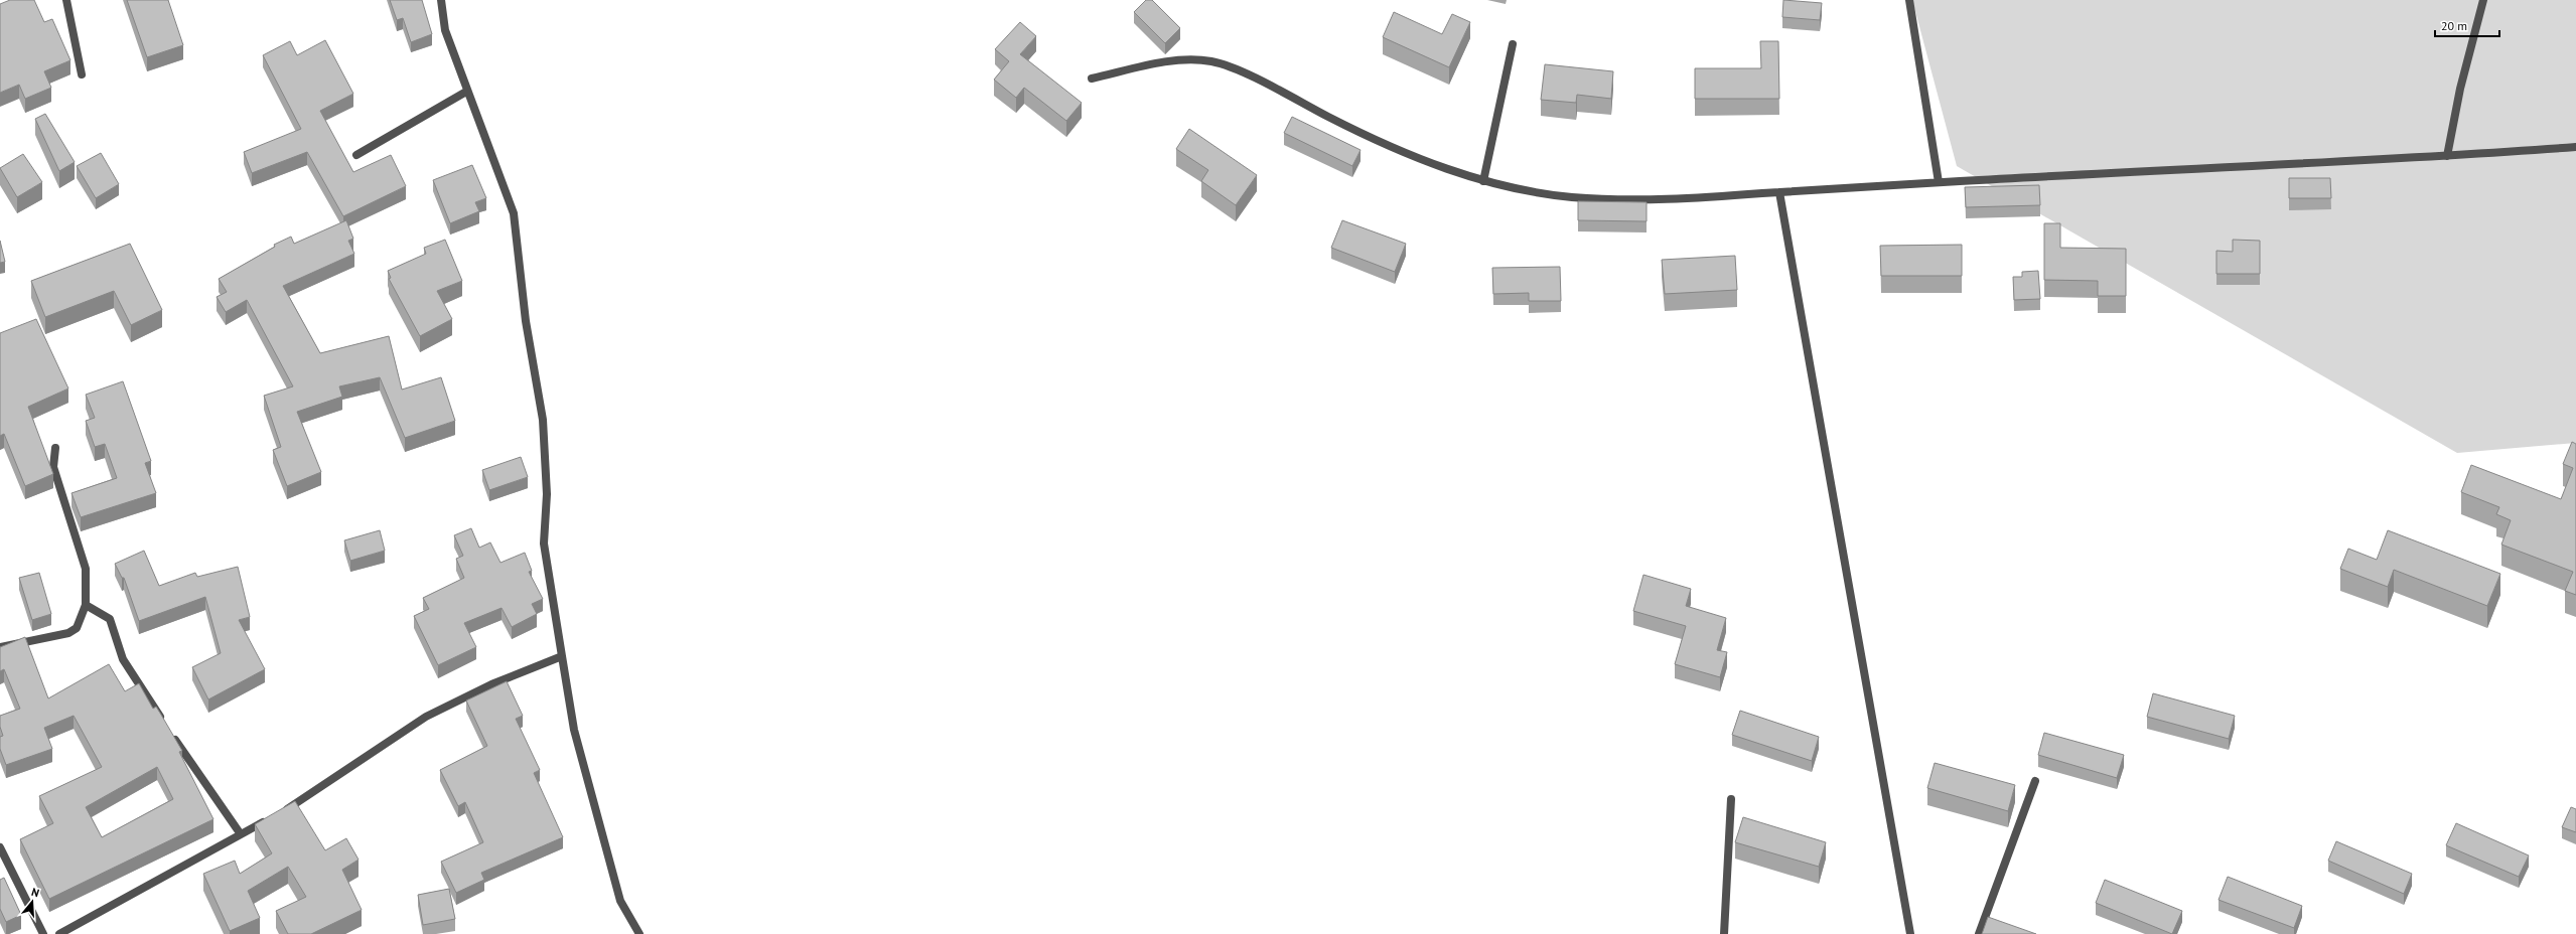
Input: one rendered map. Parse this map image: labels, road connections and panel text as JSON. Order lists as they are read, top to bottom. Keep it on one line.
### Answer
{"scale_bar":"20 m","north":"top"}
